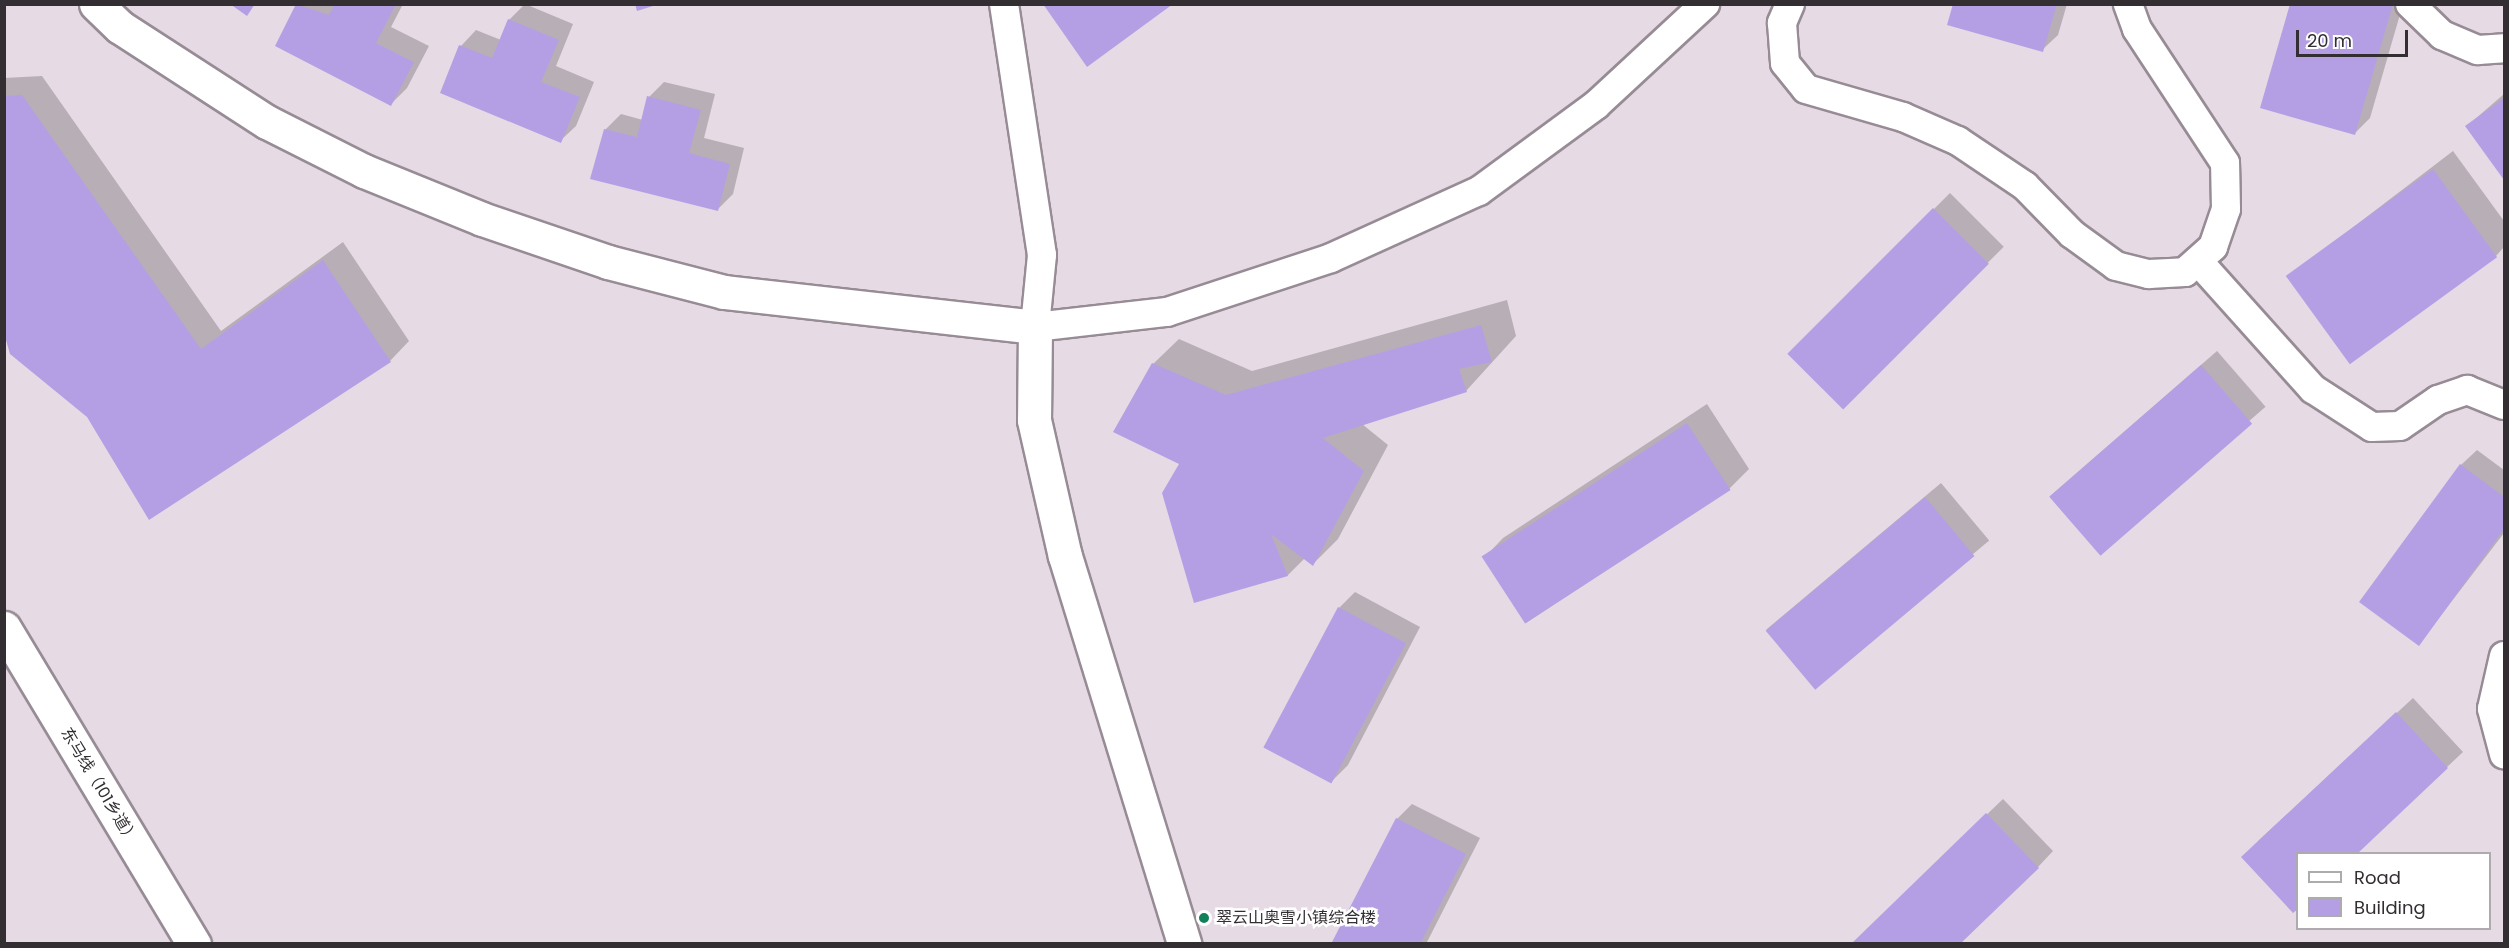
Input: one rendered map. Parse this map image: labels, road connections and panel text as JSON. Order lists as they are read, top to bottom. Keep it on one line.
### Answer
{"streets":{"street":["东马线（101乡道）"]},"places":["翠云山奥雪小镇综合楼"],"legend":["Road","Building"],"scale_bar":"20 m"}
